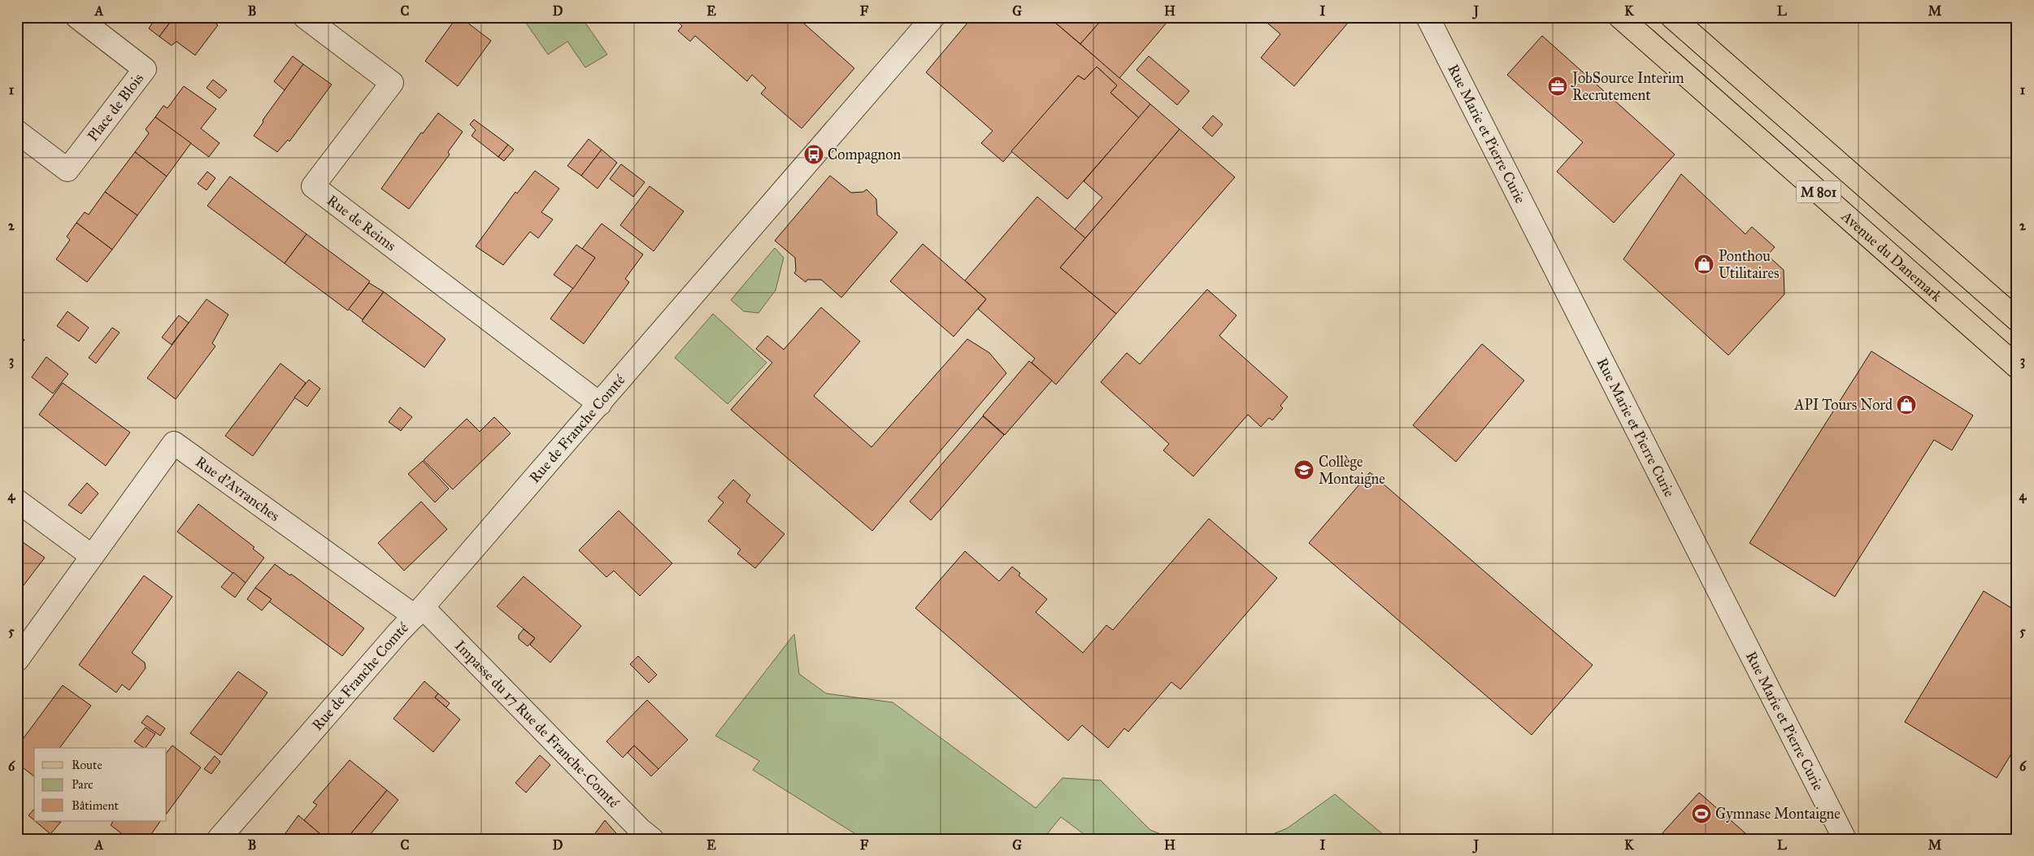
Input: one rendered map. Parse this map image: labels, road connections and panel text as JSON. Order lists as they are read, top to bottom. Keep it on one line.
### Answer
{"streets":{"main road":["M 801","Avenue du Danemark"],"street":["Place de Blois","Rue Marie et Pierre Curie","Rue de Reims","Rue de Franche Comté","Rue d'Avranches","Impasse du 17 Rue de Franche-Comté"]},"crossings":[["Rue de Reims","Rue de Franche Comté"],["Rue de Franche Comté","Rue d'Avranches"],["Rue de Franche Comté","Impasse du 17 Rue de Franche-Comté"],["Rue d'Avranches","Impasse du 17 Rue de Franche-Comté"]],"places":{"office":["JobSource Interim Recrutement"],"bus stop":["Compagnon"],"shop":["Ponthou Utilitaires","API Tours Nord"],"school or university":["Collège Montaigne"],"sports":["Gymnase Montaigne"]},"legend":["Route","Parc","Bâtiment"],"grid":{"columns":["A","B","C","D","E","F","G","H","I","J","K","L","M"],"rows":["1","2","3","4","5","6"]}}
